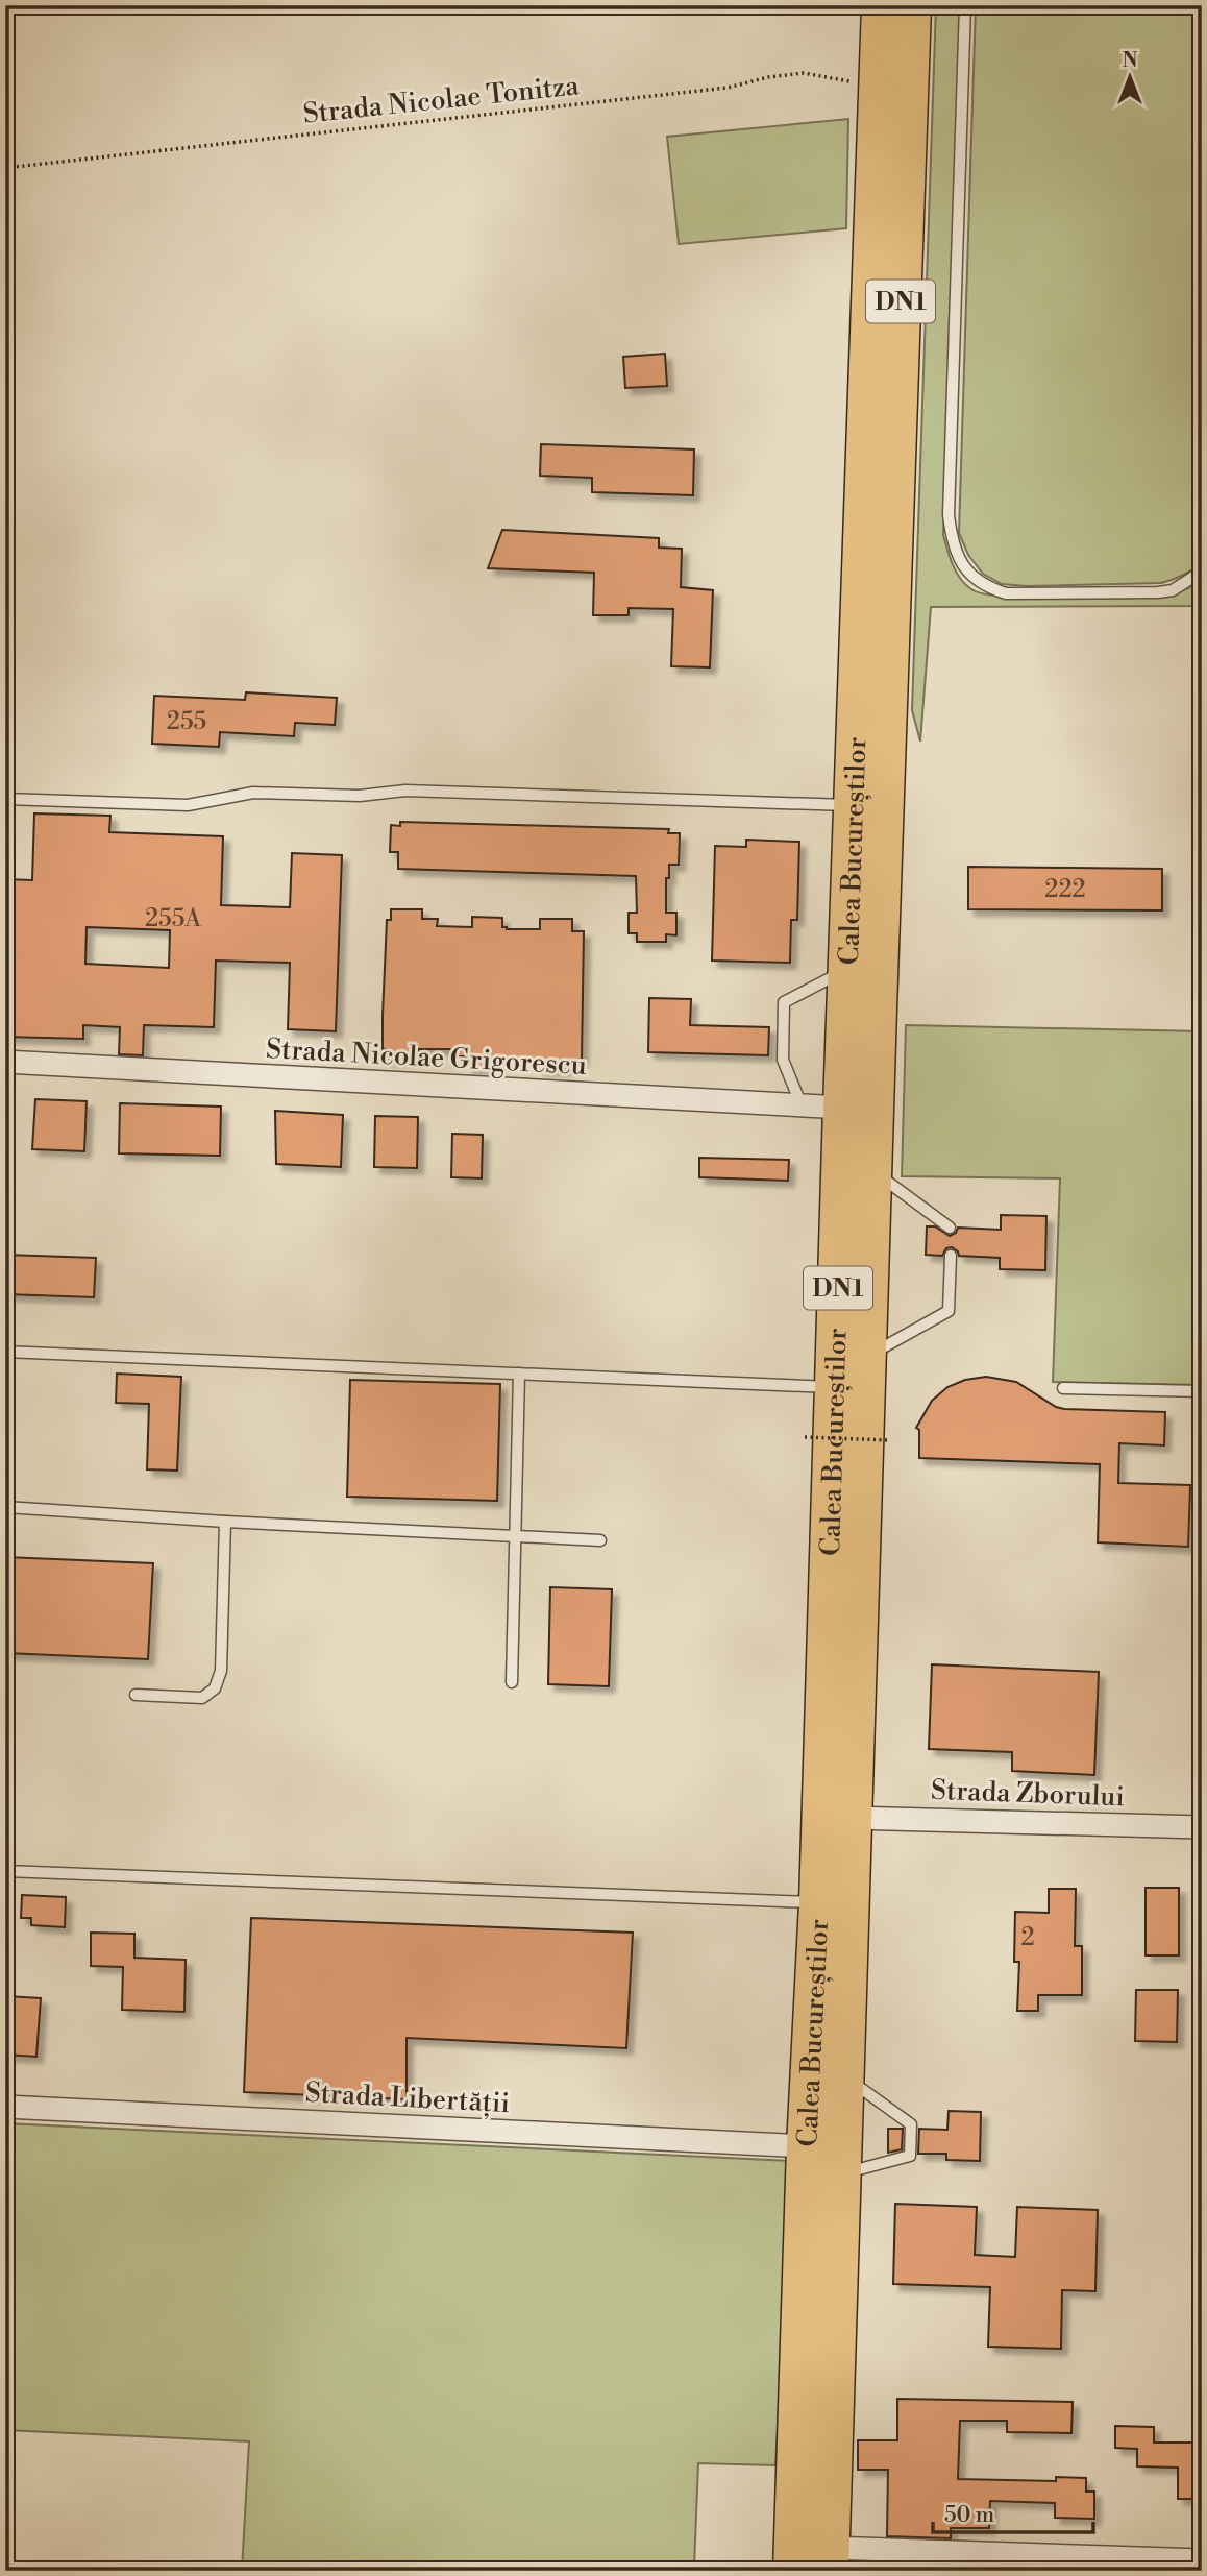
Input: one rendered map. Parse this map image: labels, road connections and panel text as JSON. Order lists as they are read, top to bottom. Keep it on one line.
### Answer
{"streets":{"highway":["DN1","Calea Bucureștilor"],"street":["Strada Nicolae Grigorescu","Strada Zborului","Strada Libertății"],"path":["Strada Nicolae Tonitza"]},"crossings":[["Strada Nicolae Tonitza","Calea Bucureștilor"],["Calea Bucureștilor","Strada Nicolae Grigorescu"],["Calea Bucureștilor","Strada Zborului"],["Calea Bucureștilor","Strada Libertății"]],"house_numbers":["255","222","255A","2"],"scale_bar":"50 m","north":"top"}
